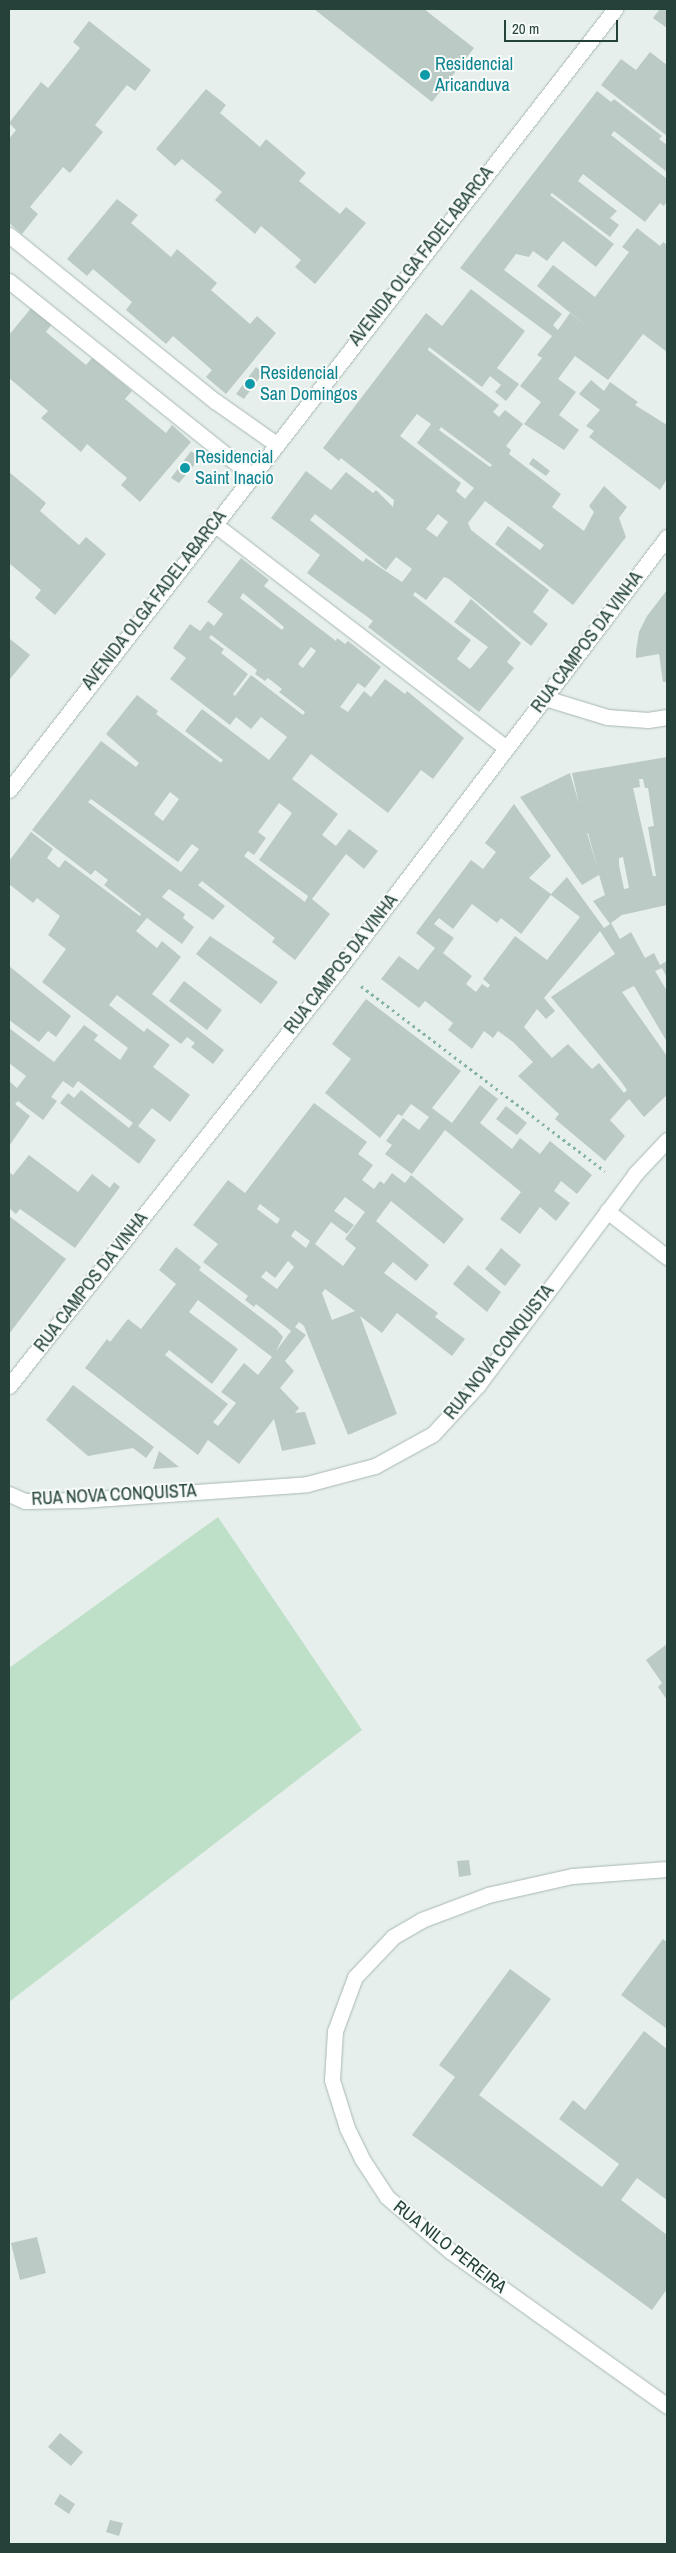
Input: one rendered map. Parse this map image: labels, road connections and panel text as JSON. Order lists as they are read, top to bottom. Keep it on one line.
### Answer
{"streets":{"street":["AVENIDA OLGA FADEL ABARCA","RUA CAMPOS DA VINHA","RUA NOVA CONQUISTA","RUA NILO PEREIRA"]},"places":["Residencial Aricanduva","Residencial San Domingos","Residencial Saint Inacio"],"scale_bar":"20 m"}
